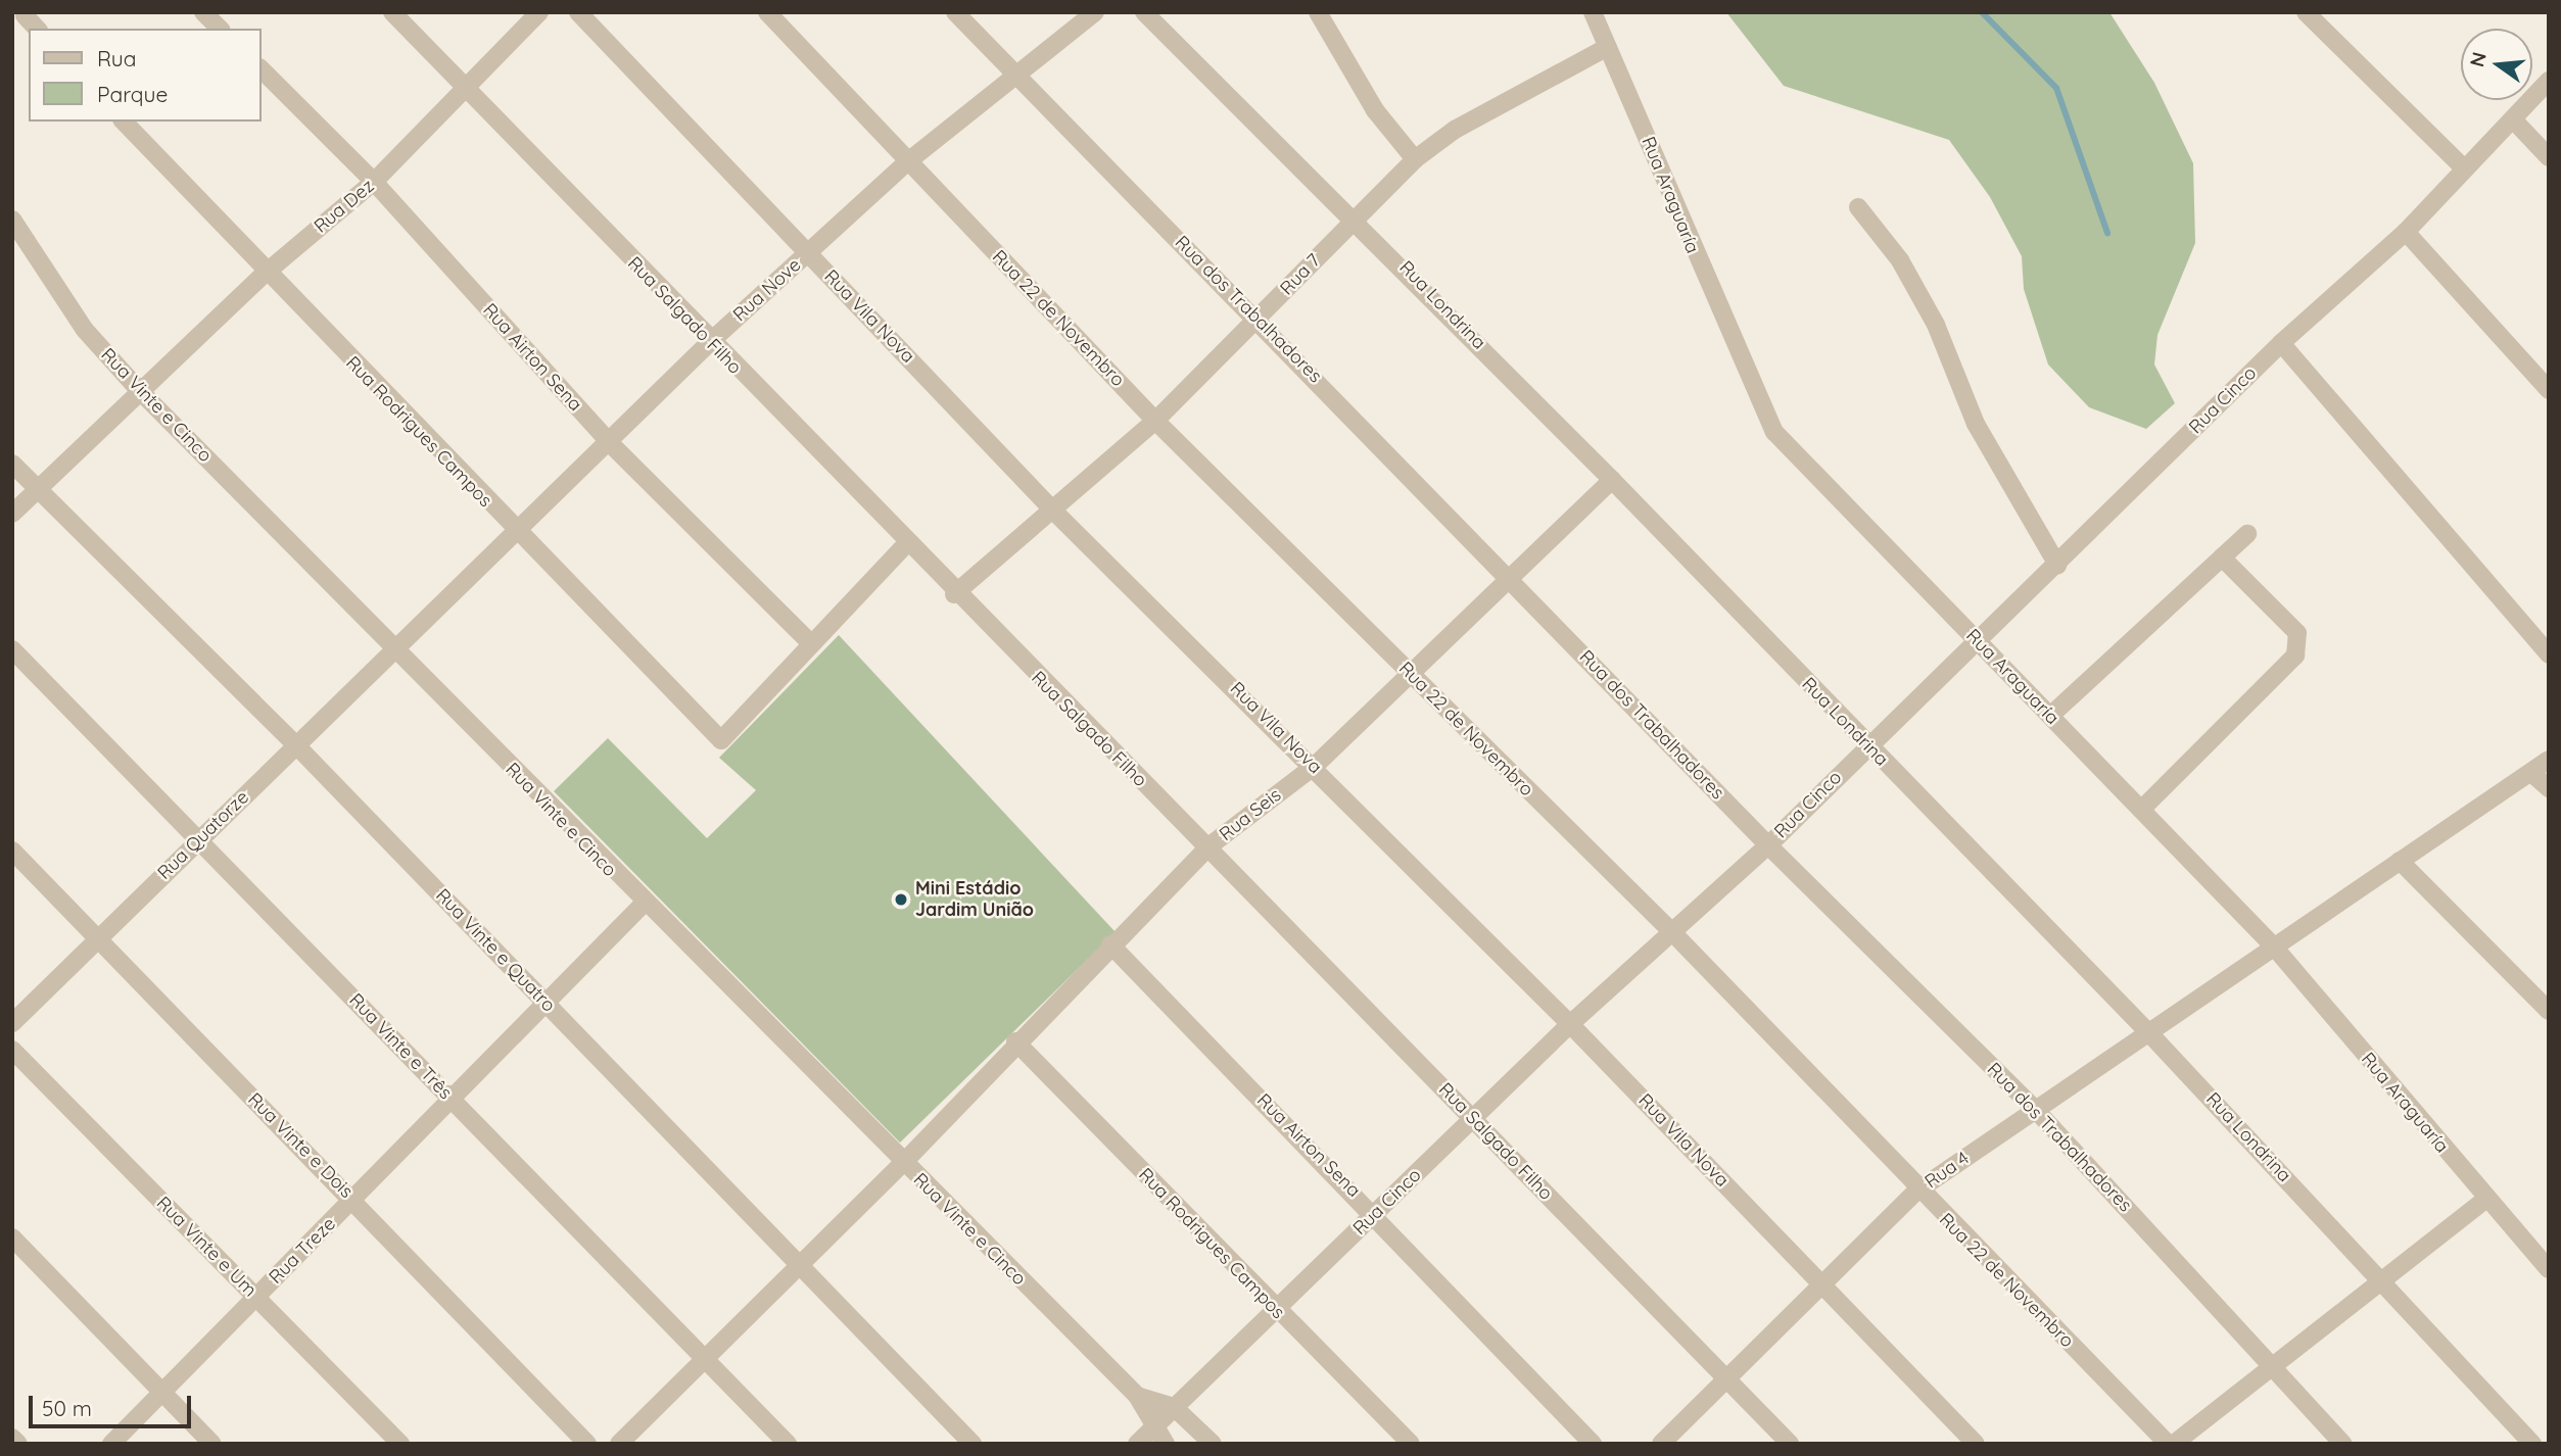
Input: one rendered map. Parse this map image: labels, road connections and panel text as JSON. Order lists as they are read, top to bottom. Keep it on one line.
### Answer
{"streets":{"street":["Rua Araguaría","Rua Dez","Rua 7","Rua Nove","Rua Londrina","Rua dos Trabalhadores","Rua Salgado Filho","Rua Vila Nova","Rua 22 de Novembro","Rua Airton Sena","Rua Cinco","Rua Vinte e Cinco","Rua Rodrigues Campos","Rua Seis","Rua Quatorze","Rua Vinte e Quatro","Rua Vinte e Três","Rua Vinte e Dois","Rua 4","Rua Vinte e Um","Rua Treze"]},"crossings":[["Rua Araguaría","Rua 7"],["Rua Araguaría","Rua Cinco"],["Rua Araguaría","Rua 4"],["Rua Dez","Rua Salgado Filho"],["Rua Dez","Rua Airton Sena"],["Rua Dez","Rua Vinte e Cinco"],["Rua Dez","Rua Rodrigues Campos"],["Rua Dez","Rua Vinte e Quatro"],["Rua 7","Rua Londrina"],["Rua 7","Rua dos Trabalhadores"],["Rua 7","Rua Salgado Filho"],["Rua 7","Rua Vila Nova"],["Rua 7","Rua 22 de Novembro"],["Rua Nove","Rua dos Trabalhadores"],["Rua Nove","Rua Salgado Filho"],["Rua Nove","Rua Vila Nova"],["Rua Nove","Rua 22 de Novembro"],["Rua Nove","Rua Airton Sena"],["Rua Nove","Rua Vinte e Cinco"],["Rua Nove","Rua Rodrigues Campos"],["Rua Nove","Rua Quatorze"],["Rua Londrina","Rua Cinco"],["Rua Londrina","Rua Seis"],["Rua Londrina","Rua 4"],["Rua dos Trabalhadores","Rua Cinco"],["Rua dos Trabalhadores","Rua Seis"],["Rua dos Trabalhadores","Rua 4"],["Rua Salgado Filho","Rua Cinco"],["Rua Salgado Filho","Rua Seis"],["Rua Salgado Filho","Rua 4"],["Rua Vila Nova","Rua Cinco"],["Rua Vila Nova","Rua Seis"],["Rua Vila Nova","Rua 4"],["Rua 22 de Novembro","Rua Cinco"],["Rua 22 de Novembro","Rua Seis"],["Rua 22 de Novembro","Rua 4"],["Rua Airton Sena","Rua Cinco"],["Rua Airton Sena","Rua Rodrigues Campos"],["Rua Airton Sena","Rua Seis"],["Rua Cinco","Rua Vinte e Cinco"],["Rua Cinco","Rua Rodrigues Campos"],["Rua Vinte e Cinco","Rua Seis"],["Rua Vinte e Cinco","Rua Quatorze"],["Rua Vinte e Cinco","Rua Treze"],["Rua Rodrigues Campos","Rua Seis"],["Rua Seis","Rua Vinte e Quatro"],["Rua Seis","Rua Vinte e Três"],["Rua Quatorze","Rua Vinte e Quatro"],["Rua Quatorze","Rua Vinte e Três"],["Rua Quatorze","Rua Vinte e Dois"],["Rua Vinte e Quatro","Rua Treze"],["Rua Vinte e Três","Rua Treze"],["Rua Vinte e Dois","Rua Treze"],["Rua Vinte e Um","Rua Treze"]],"places":["Mini Estádio Jardim União"],"legend":["Rua","Parque"],"scale_bar":"50 m","north":"left"}
